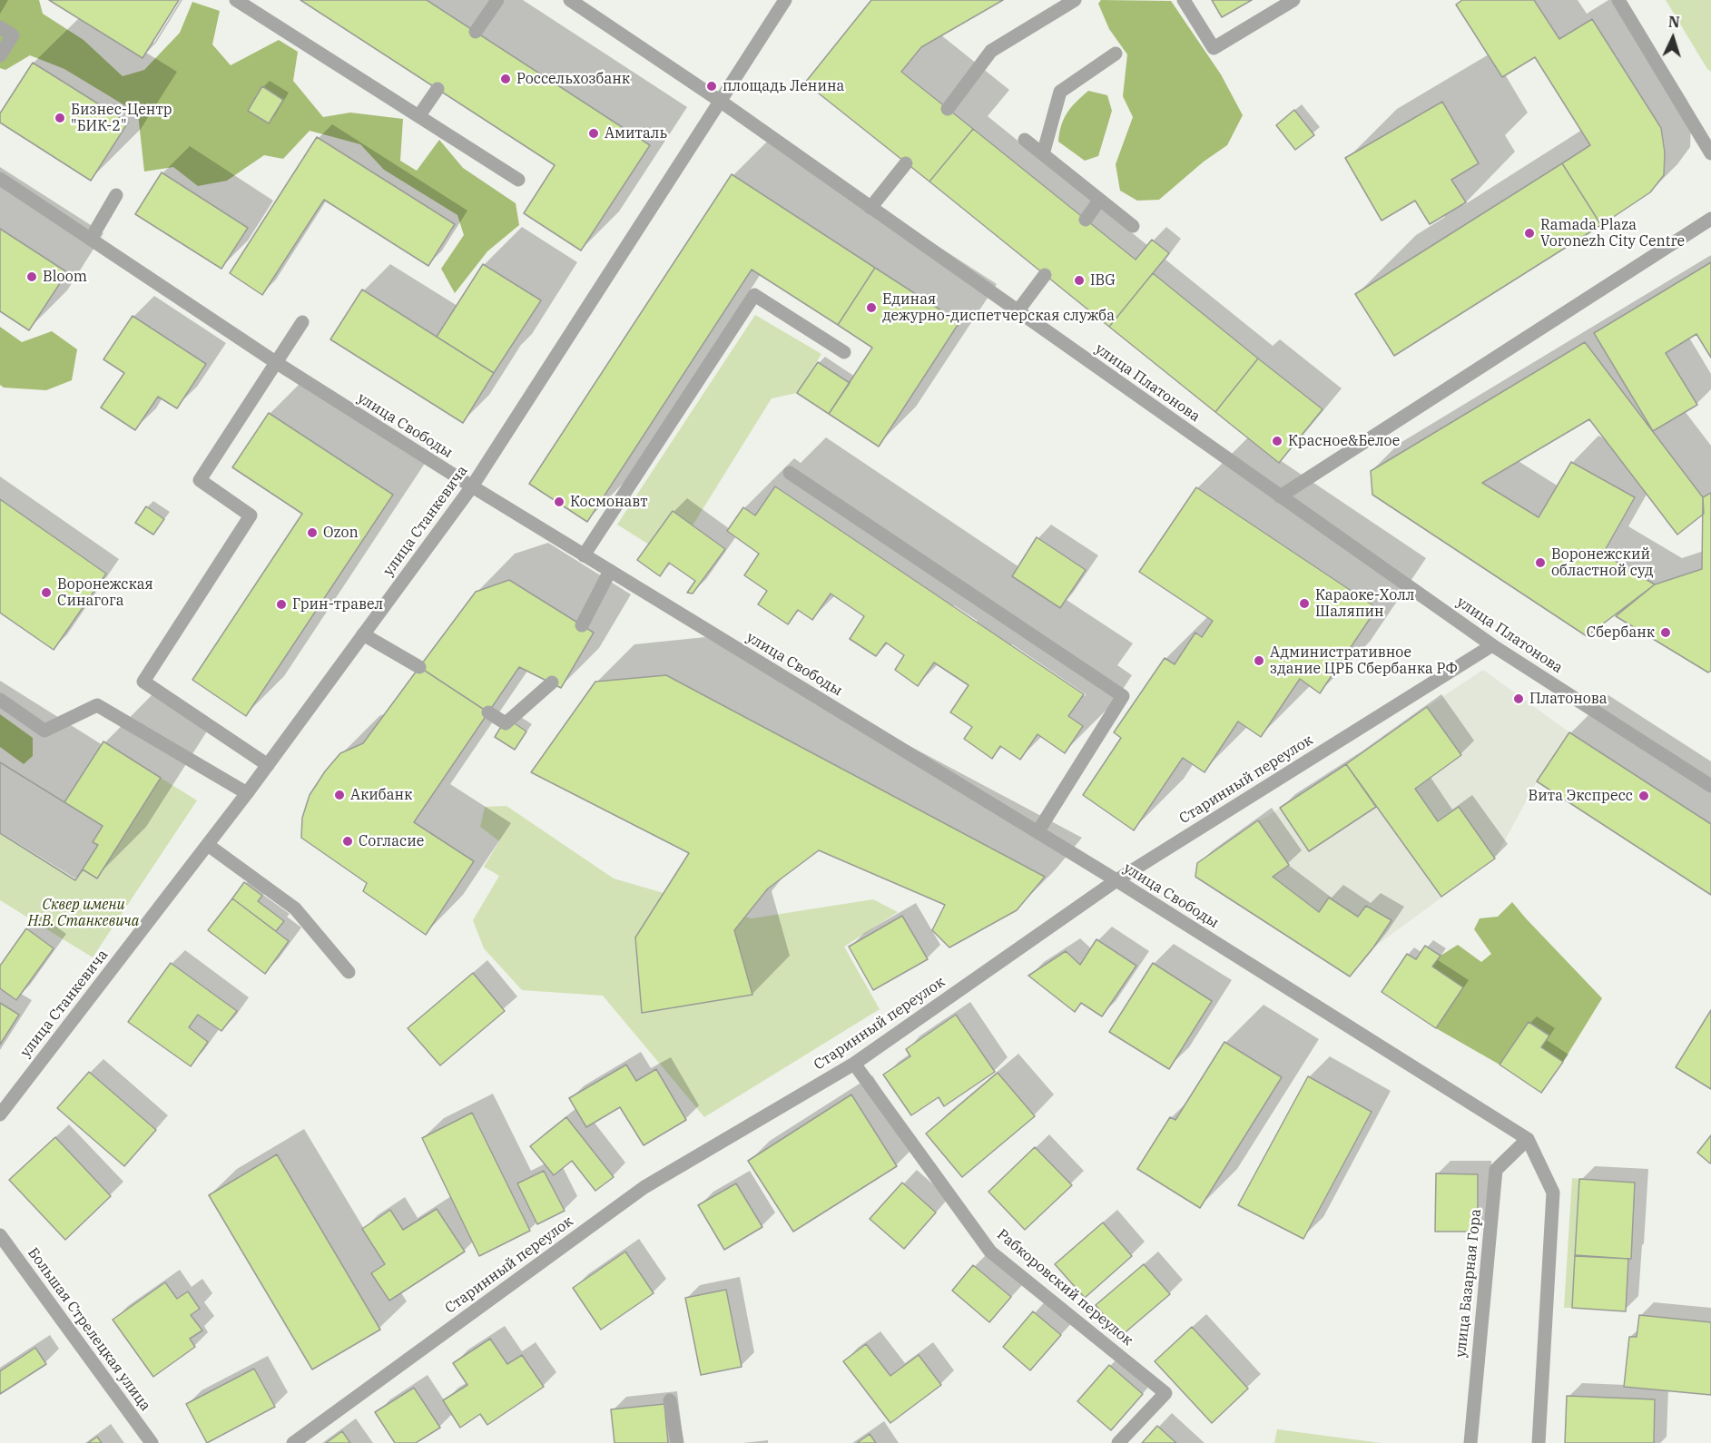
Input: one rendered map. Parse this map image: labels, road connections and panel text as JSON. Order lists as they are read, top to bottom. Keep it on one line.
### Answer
{"streets":{"street":["улица Платонова","улица Свободы","улица Станкевича","Старинный переулок","улица Базарная Гора","Рабкоровский переулок","Большая Стрелецкая улица"]},"crossings":[["улица Платонова","улица Станкевича"],["улица Платонова","Старинный переулок"],["улица Свободы","улица Станкевича"],["улица Свободы","Старинный переулок"],["улица Свободы","улица Базарная Гора"],["Старинный переулок","Рабкоровский переулок"]],"parks":["Сквер имени Н.В. Станкевича"],"places":["Россельхозбанк","площадь Ленина","Бизнес-Центр \"БИК-2\"","Амиталь","Ramada Plaza Voronezh City Centre","Bloom","IBG","Единая дежурно-диспетчерская служба","Красное&Белое","Космонавт","Ozon","Воронежский областной суд","Воронежская Синагога","Караоке-Холл Шаляпин","Грин-травел","Сбербанк","Административное здание ЦРБ Сбербанка РФ","Платонова","Акибанк","Вита Экспресс","Согласие"],"north":"top"}
